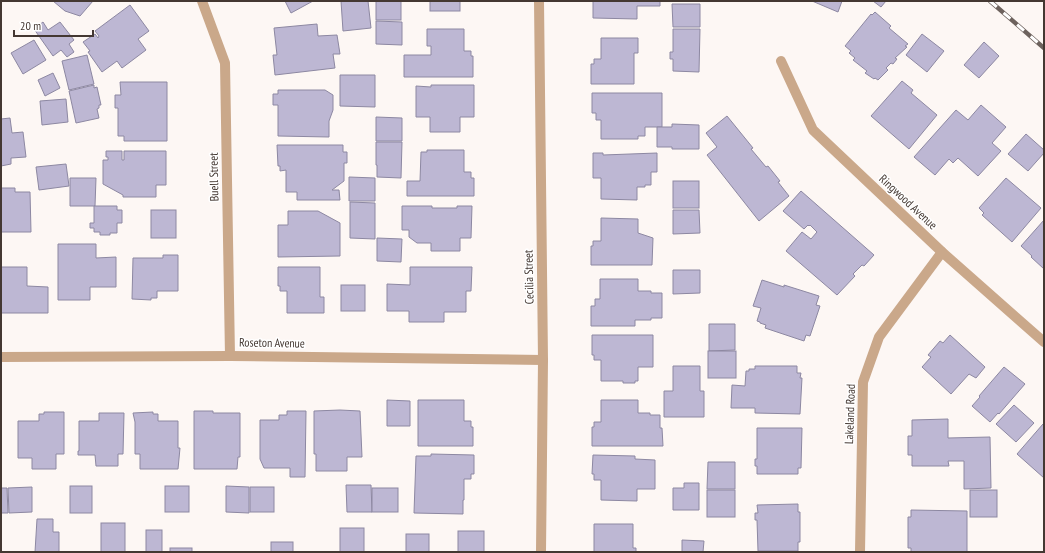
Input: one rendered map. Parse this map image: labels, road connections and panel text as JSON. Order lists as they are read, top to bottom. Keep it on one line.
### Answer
{"streets":{"street":["Buell Street","Ringwood Avenue","Cecilia Street","Roseton Avenue","Lakeland Road"]},"crossings":[["Buell Street","Roseton Avenue"],["Ringwood Avenue","Lakeland Road"],["Cecilia Street","Roseton Avenue"]],"scale_bar":"20 m"}
